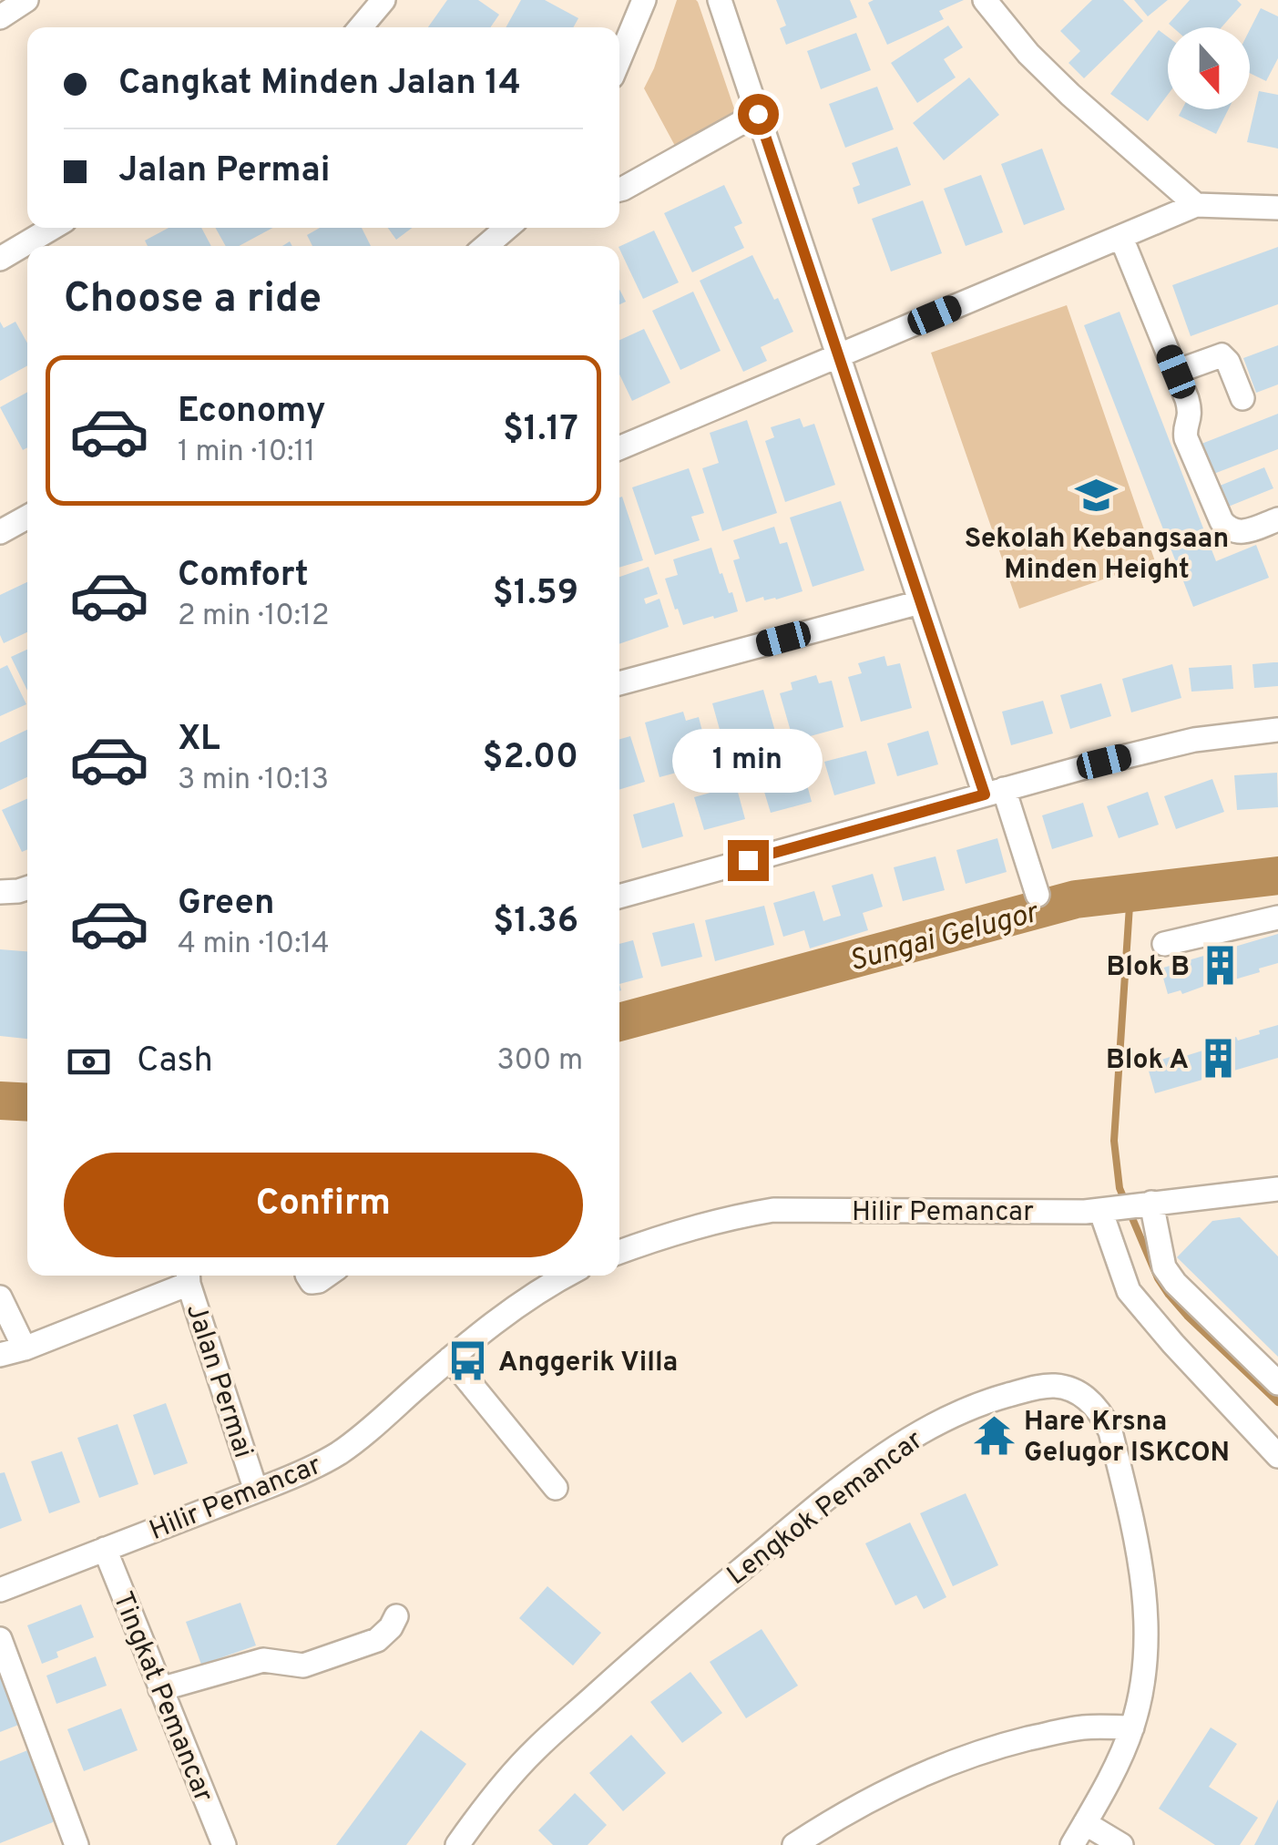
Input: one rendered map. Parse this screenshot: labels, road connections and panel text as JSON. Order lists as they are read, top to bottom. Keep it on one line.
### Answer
{"streets":{"street":["Hilir Pemancar","Jalan Permai","Lengkok Pemancar","Tingkat Pemancar"]},"crossings":[["Hilir Pemancar","Jalan Permai"],["Hilir Pemancar","Tingkat Pemancar"]],"water":["Sungai Gelugor"],"places":{"school or university":["Sekolah Kebangsaan Minden Height"],"building":["Blok B","Blok A"],"bus stop":["Anggerik Villa"],"temple":["Hare Krsna Gelugor ISKCON"]},"north":"bottom","page":{"banner":["Cangkat Minden Jalan 14","Jalan Permai"],"heading":"Choose a ride","list":[{"name":"Economy","note":"1 min · 10:11","value":"$1.17"},{"name":"Comfort","note":"2 min · 10:12","value":"$1.59"},{"name":"XL","note":"3 min · 10:13","value":"$2.00"},{"name":"Green","note":"4 min · 10:14","value":"$1.36"}],"bubble":"1 min","pay":["Cash","300 m"],"buttons":"Confirm"}}
